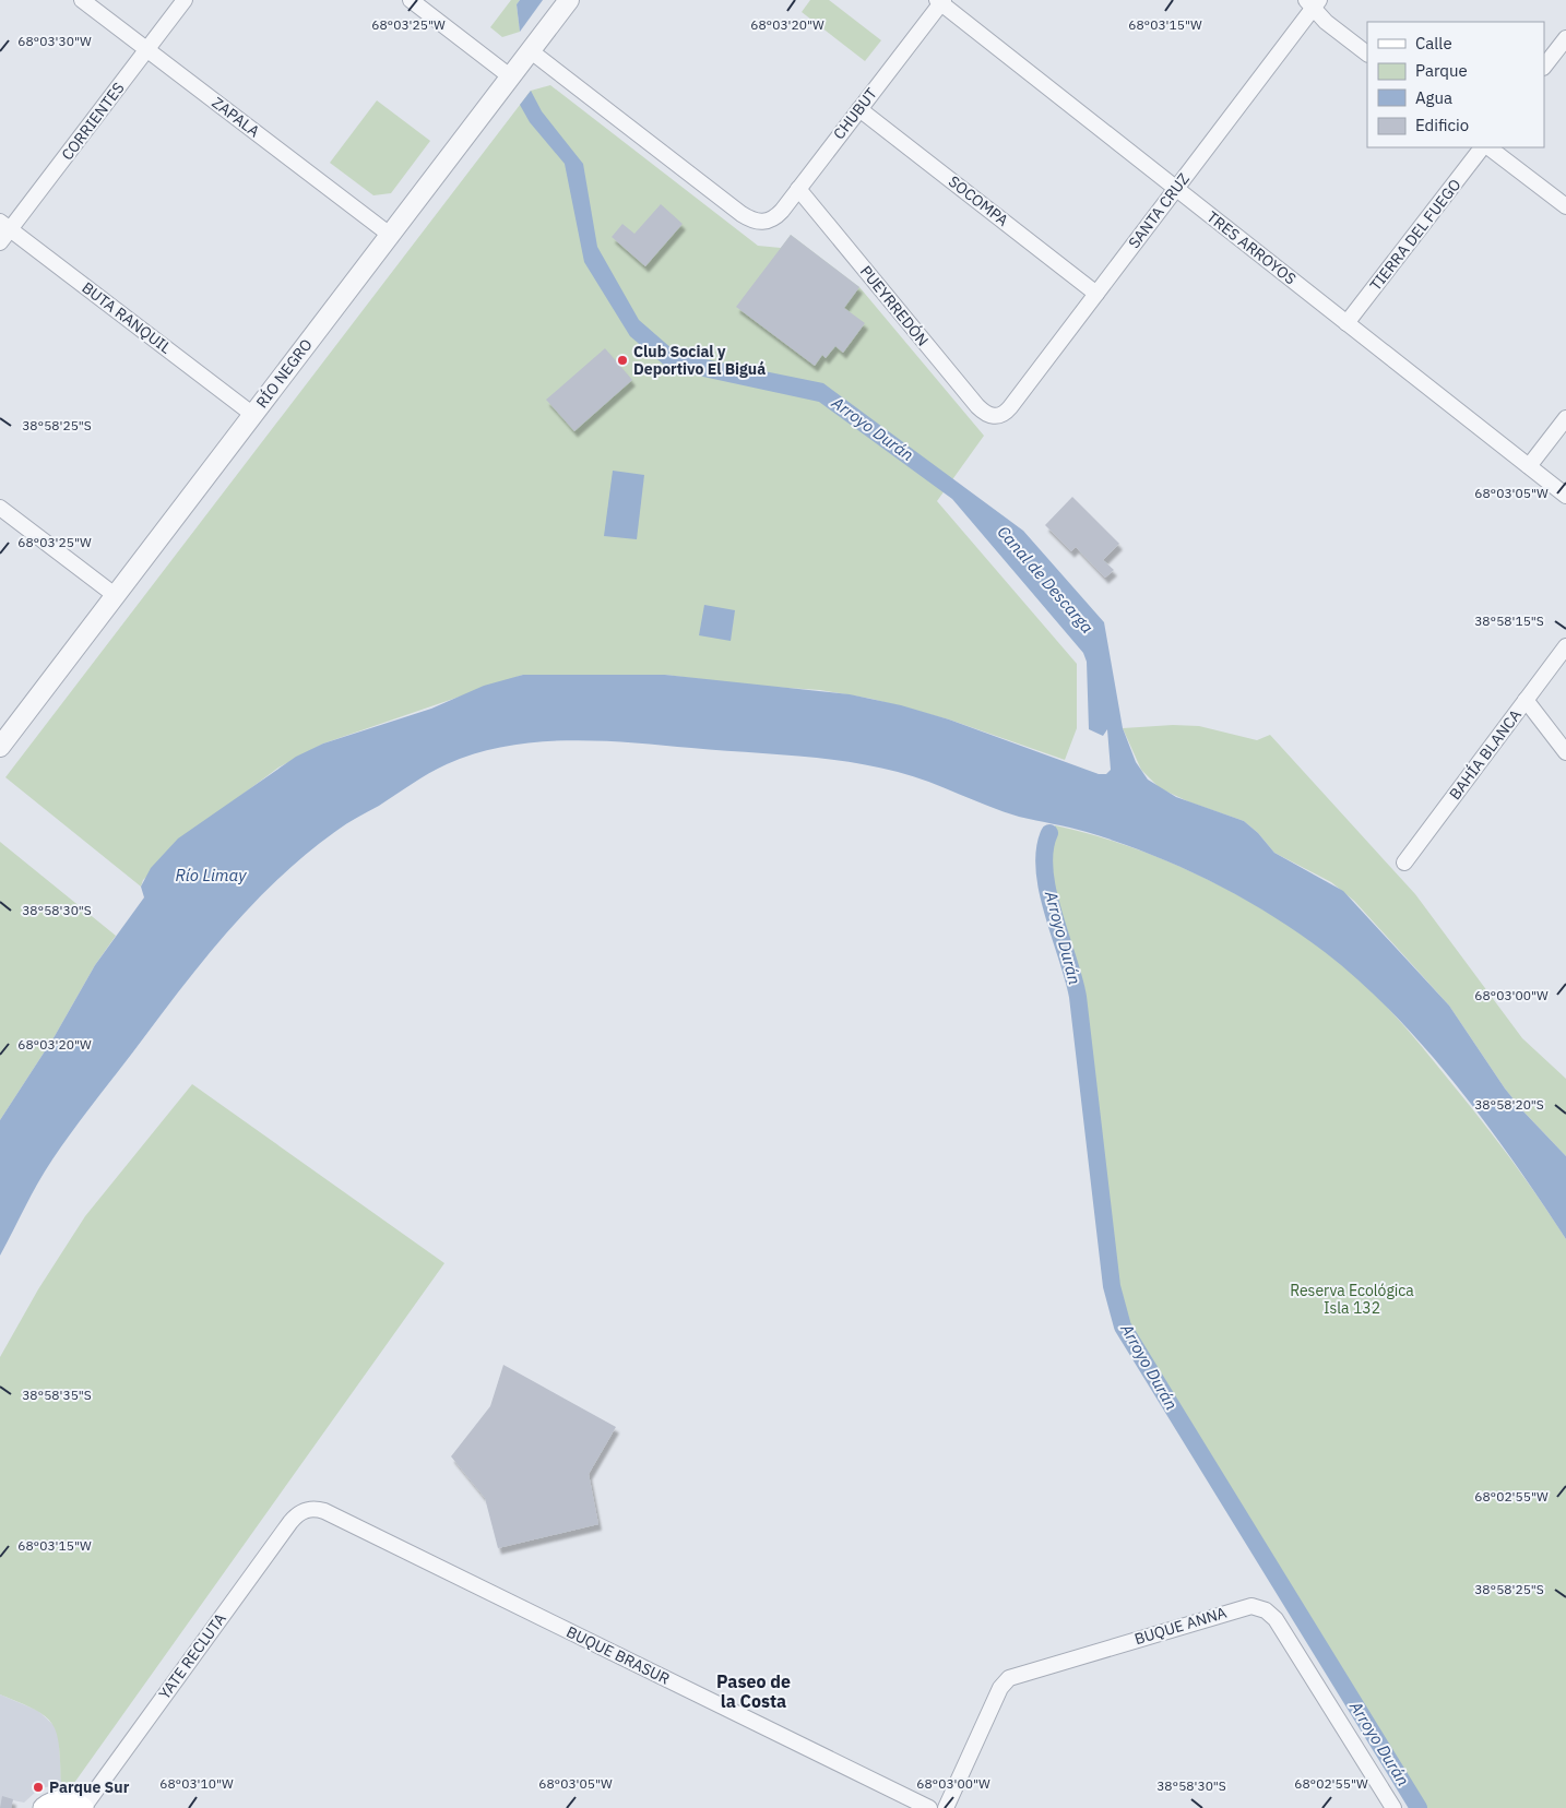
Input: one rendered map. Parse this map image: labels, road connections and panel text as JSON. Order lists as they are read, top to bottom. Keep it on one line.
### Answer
{"streets":{"main road":["YATE RECLUTA"],"street":["CHUBUT","ZAPALA","CORRIENTES","SOCOMPA","SANTA CRUZ","TIERRA DEL FUEGO","TRES ARROYOS","PUEYRREDÓN","BUTA RANQUIL","RÍO NEGRO","BAHÍA BLANCA","BUQUE ANNA","BUQUE BRASUR"]},"crossings":[["CHUBUT","SOCOMPA"],["CHUBUT","TRES ARROYOS"],["CHUBUT","PUEYRREDÓN"],["CHUBUT","RÍO NEGRO"],["ZAPALA","CORRIENTES"],["ZAPALA","RÍO NEGRO"],["CORRIENTES","BUTA RANQUIL"],["SOCOMPA","SANTA CRUZ"],["SANTA CRUZ","TRES ARROYOS"],["SANTA CRUZ","PUEYRREDÓN"],["TIERRA DEL FUEGO","TRES ARROYOS"],["BUTA RANQUIL","RÍO NEGRO"],["BUQUE BRASUR","YATE RECLUTA"]],"districts":["Paseo de la Costa"],"water":["Arroyo Durán","Canal de Descarga","Río Limay"],"parks":["Reserva Ecológica Isla 132"],"places":["Club Social y Deportivo El Biguá","Parque Sur"],"legend":["Calle","Parque","Agua","Edificio"],"coordinates":["68°03'25\"W","68°03'20\"W","68°03'15\"W","68°03'30\"W","38°58'25\"S","68°03'05\"W","38°58'15\"S","38°58'30\"S","68°03'00\"W","38°58'20\"S","38°58'35\"S","68°02'55\"W","68°03'10\"W"]}
